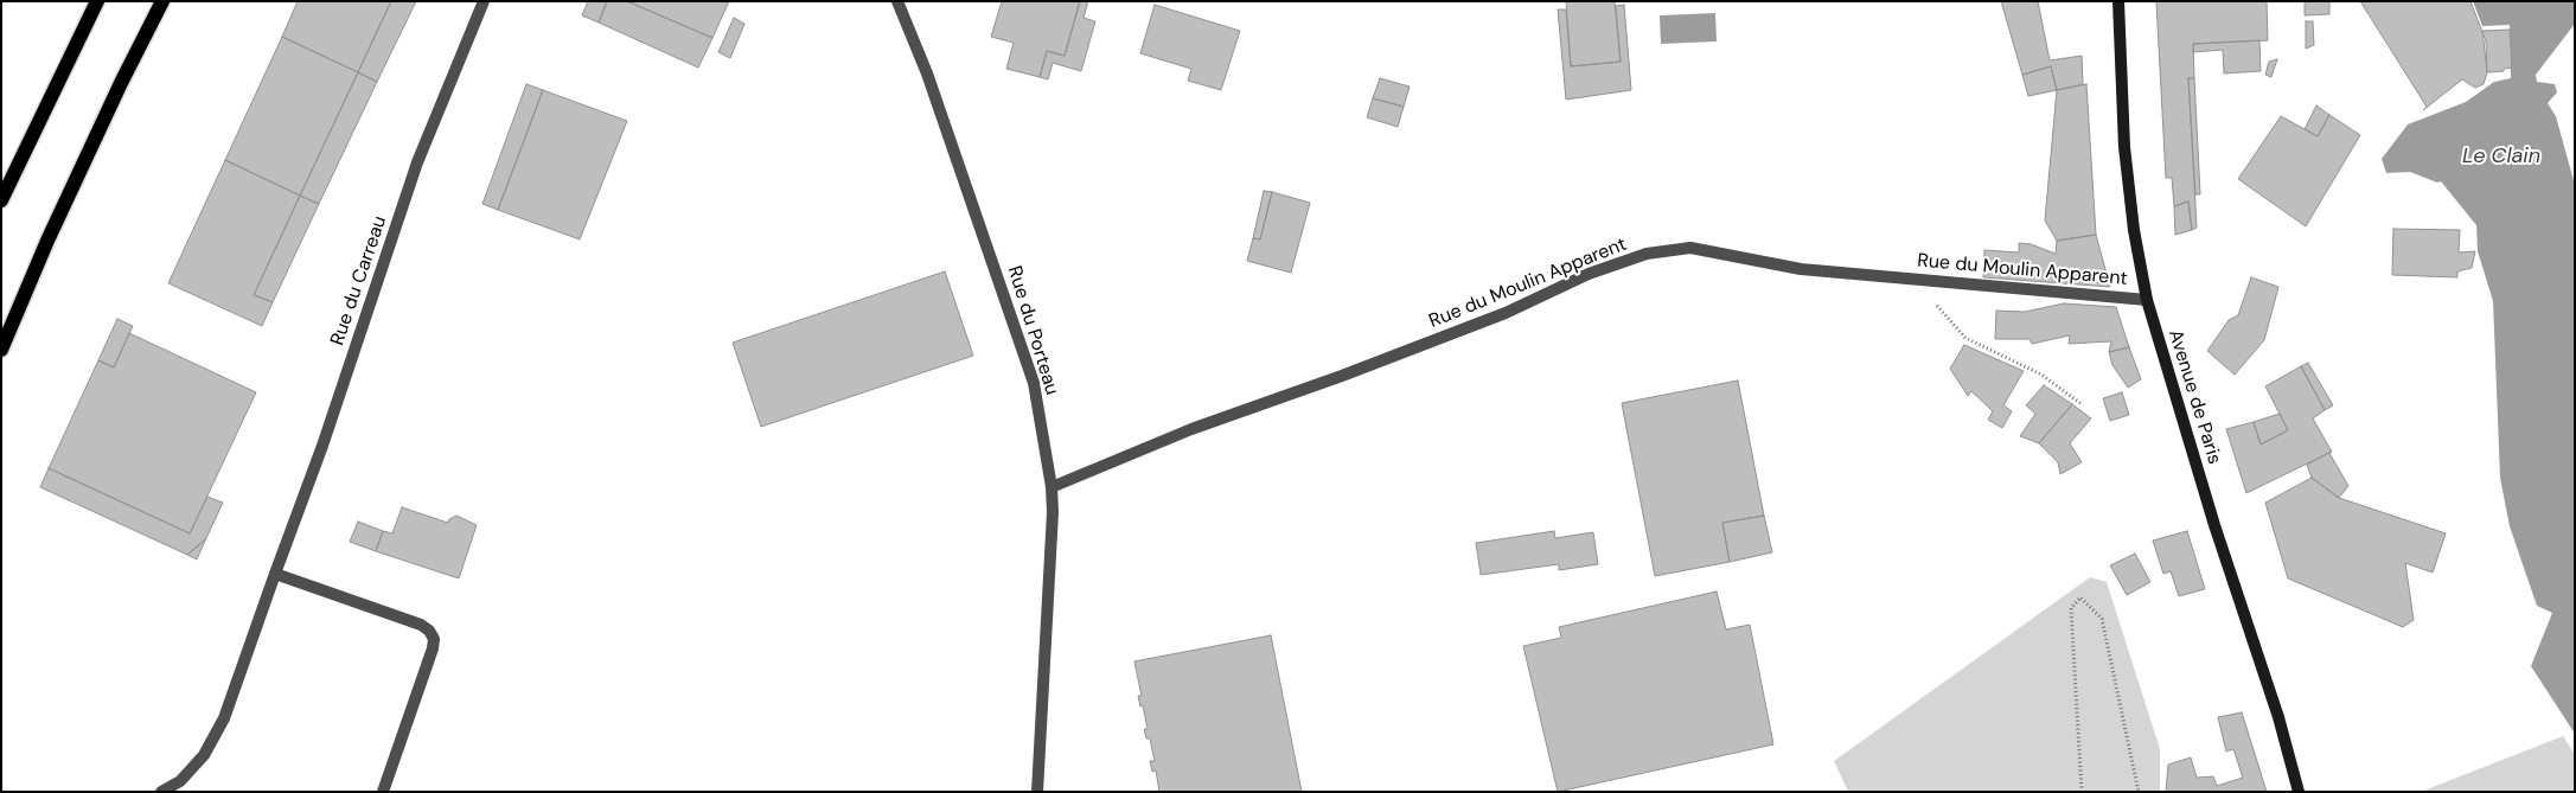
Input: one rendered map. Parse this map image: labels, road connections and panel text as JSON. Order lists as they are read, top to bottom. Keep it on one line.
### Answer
{"streets":{"main road":["Avenue de Paris"],"street":["Rue du Moulin Apparent","Rue du Carreau","Rue du Porteau"]},"crossings":[["Rue du Moulin Apparent","Rue du Porteau"],["Rue du Moulin Apparent","Avenue de Paris"]],"water":["Le Clain"]}
